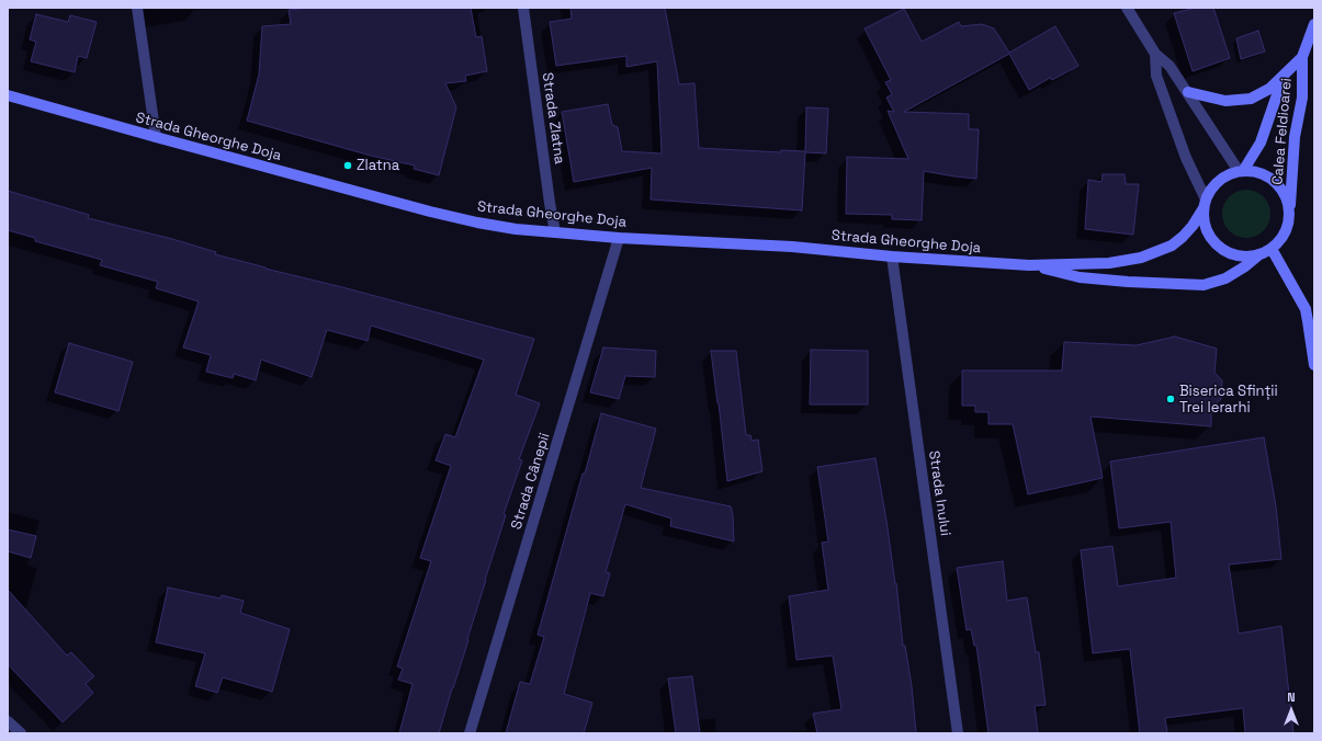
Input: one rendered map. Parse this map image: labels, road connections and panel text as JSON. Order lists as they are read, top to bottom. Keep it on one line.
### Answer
{"streets":{"main road":["Calea Feldioarei","Strada Gheorghe Doja"],"street":["Strada Zlatna","Strada Cânepii","Strada Inului"]},"crossings":[["Strada Zlatna","Strada Gheorghe Doja"],["Calea Feldioarei","Strada Gheorghe Doja"],["Strada Gheorghe Doja","Strada Cânepii"],["Strada Gheorghe Doja","Strada Inului"]],"places":["Zlatna","Biserica Sfinții Trei Ierarhi"],"north":"top"}
